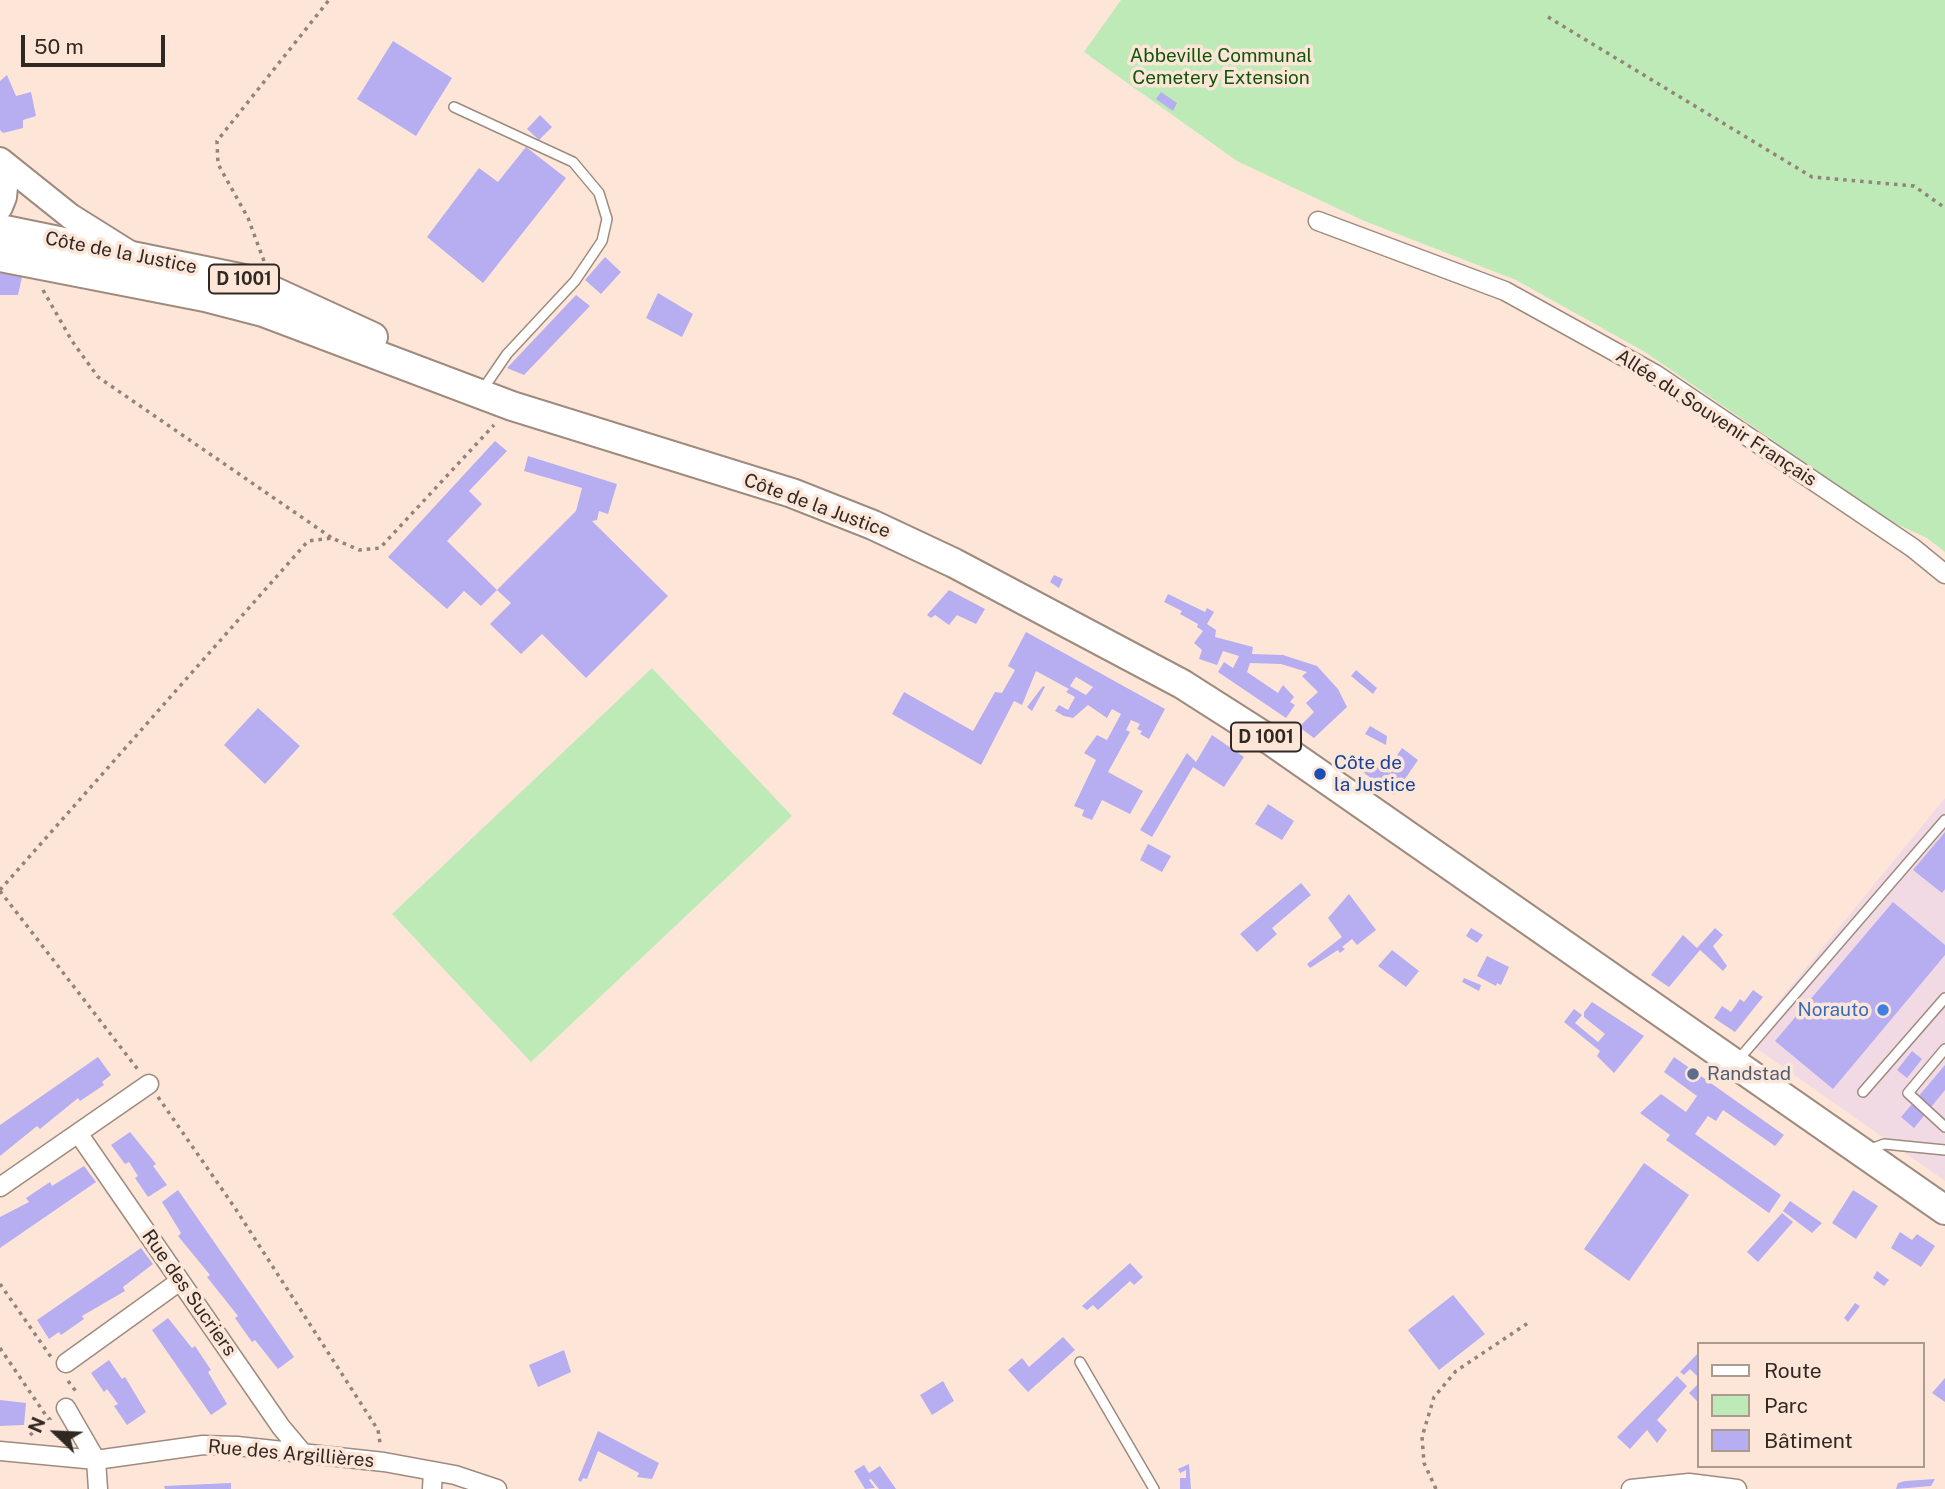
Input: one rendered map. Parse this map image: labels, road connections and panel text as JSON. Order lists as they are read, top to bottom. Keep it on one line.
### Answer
{"streets":{"main road":["Côte de la Justice","D 1001"],"street":["Allée du Souvenir Français","Rue des Sucriers","Rue des Argillières"]},"crossings":[["Rue des Sucriers","Rue des Argillières"]],"parks":["Abbeville Communal Cemetery Extension"],"places":["Côte de la Justice","Norauto","Randstad"],"legend":["Route","Parc","Bâtiment"],"scale_bar":"50 m","north":"top left"}
